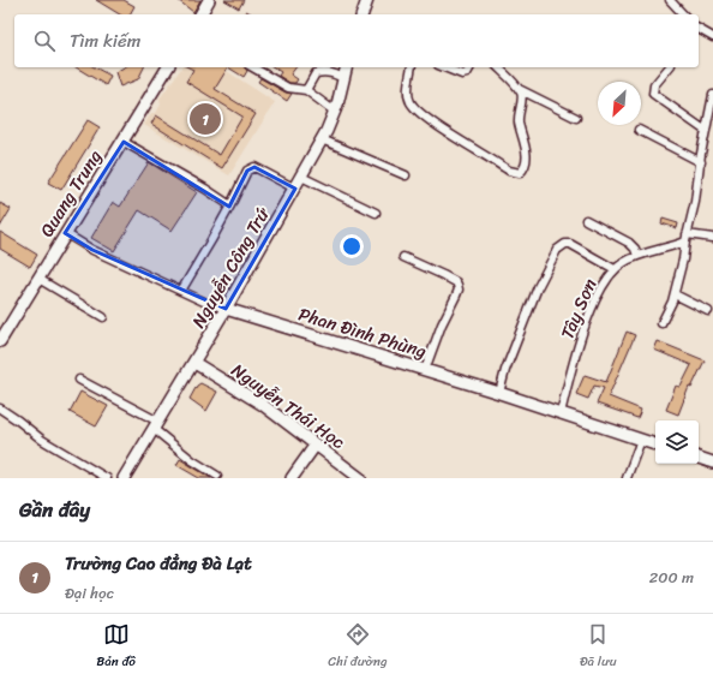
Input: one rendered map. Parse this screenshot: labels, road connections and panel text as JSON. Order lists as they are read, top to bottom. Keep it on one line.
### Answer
{"streets":{"street":["Quang Trung","Nguyễn Công Trứ","Tây Sơn","Phan Đình Phùng","Nguyễn Thái Học"]},"crossings":[["Quang Trung","Phan Đình Phùng"],["Nguyễn Công Trứ","Phan Đình Phùng"],["Nguyễn Công Trứ","Nguyễn Thái Học"],["Tây Sơn","Phan Đình Phùng"]],"north":"bottom left","page":{"search":"Tìm kiếm","pins":"1","heading":"Gần đây","list":[{"mark":"1","name":"Trường Cao đẳng Đà Lạt","note":"Đại học","value":"200 m"}],"nav":["Bản đồ","Chỉ đường","Đã lưu"]}}
